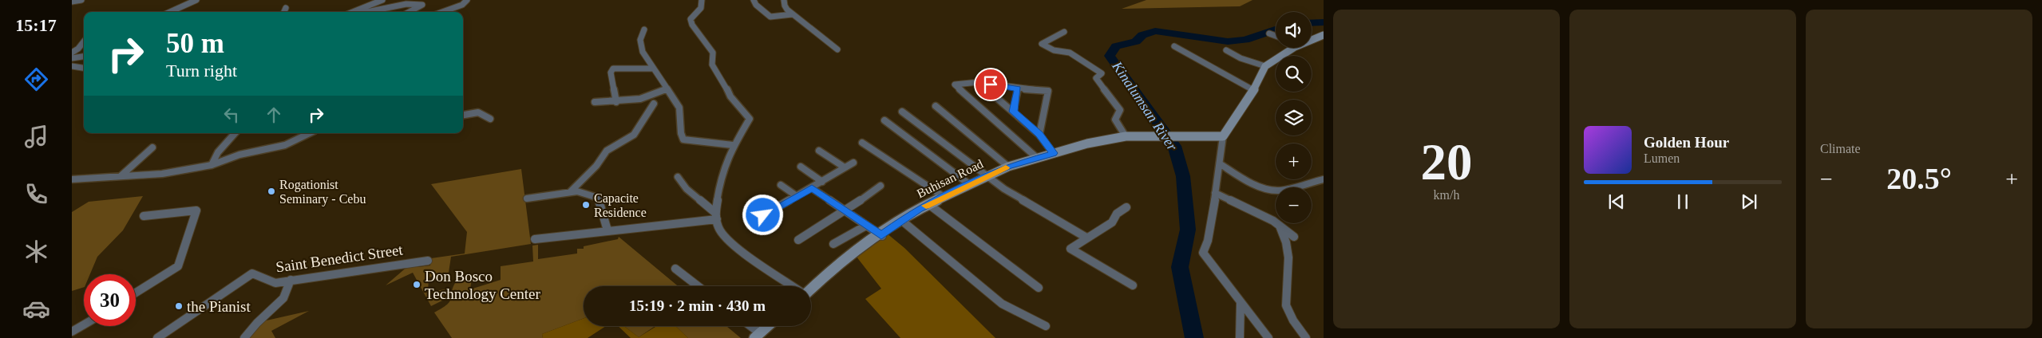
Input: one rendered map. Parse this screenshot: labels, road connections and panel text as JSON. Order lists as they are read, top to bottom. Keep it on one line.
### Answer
{"streets":{"street":["Buhisan Road","Saint Benedict Street"]},"water":["Kinalumsan River"],"places":["Rogationist Seminary - Cebu","Capacite Residence","Don Bosco Technology Center","the Pianist"],"page":{"tabs":"15:17","tile":[["20","km/h"],"Climate"],"map_buttons":["+","−"],"turn":["50 m","Turn right"],"song":["Golden Hour","Lumen"],"heat":["−","20.5°","+"],"limit":"30","trip":"15:19 · 2 min · 430 m"}}
